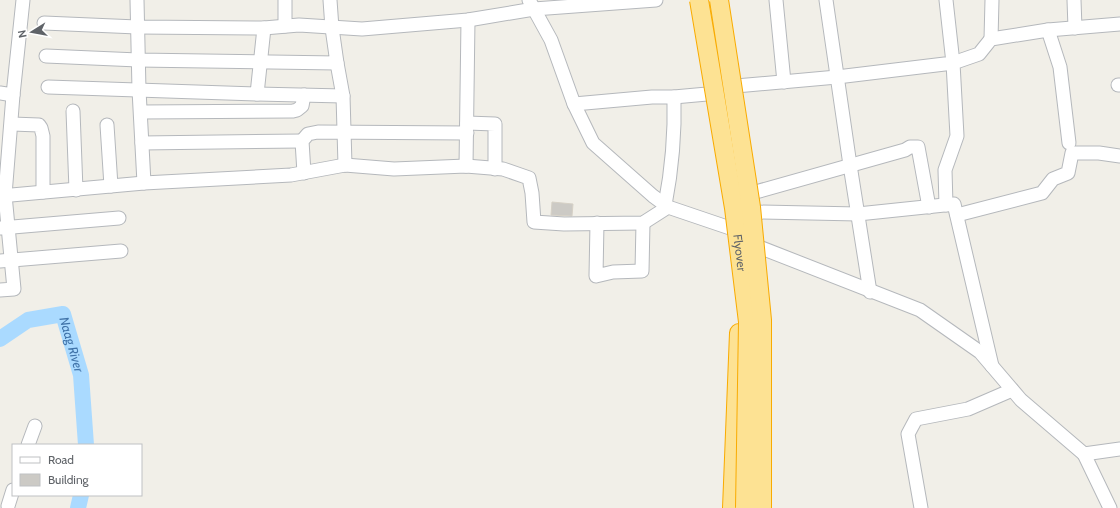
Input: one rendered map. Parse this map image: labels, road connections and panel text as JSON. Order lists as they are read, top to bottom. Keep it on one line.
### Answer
{"streets":{"highway":["Flyover"]},"water":["Naag River"],"legend":["Road","Building"],"north":"left"}
